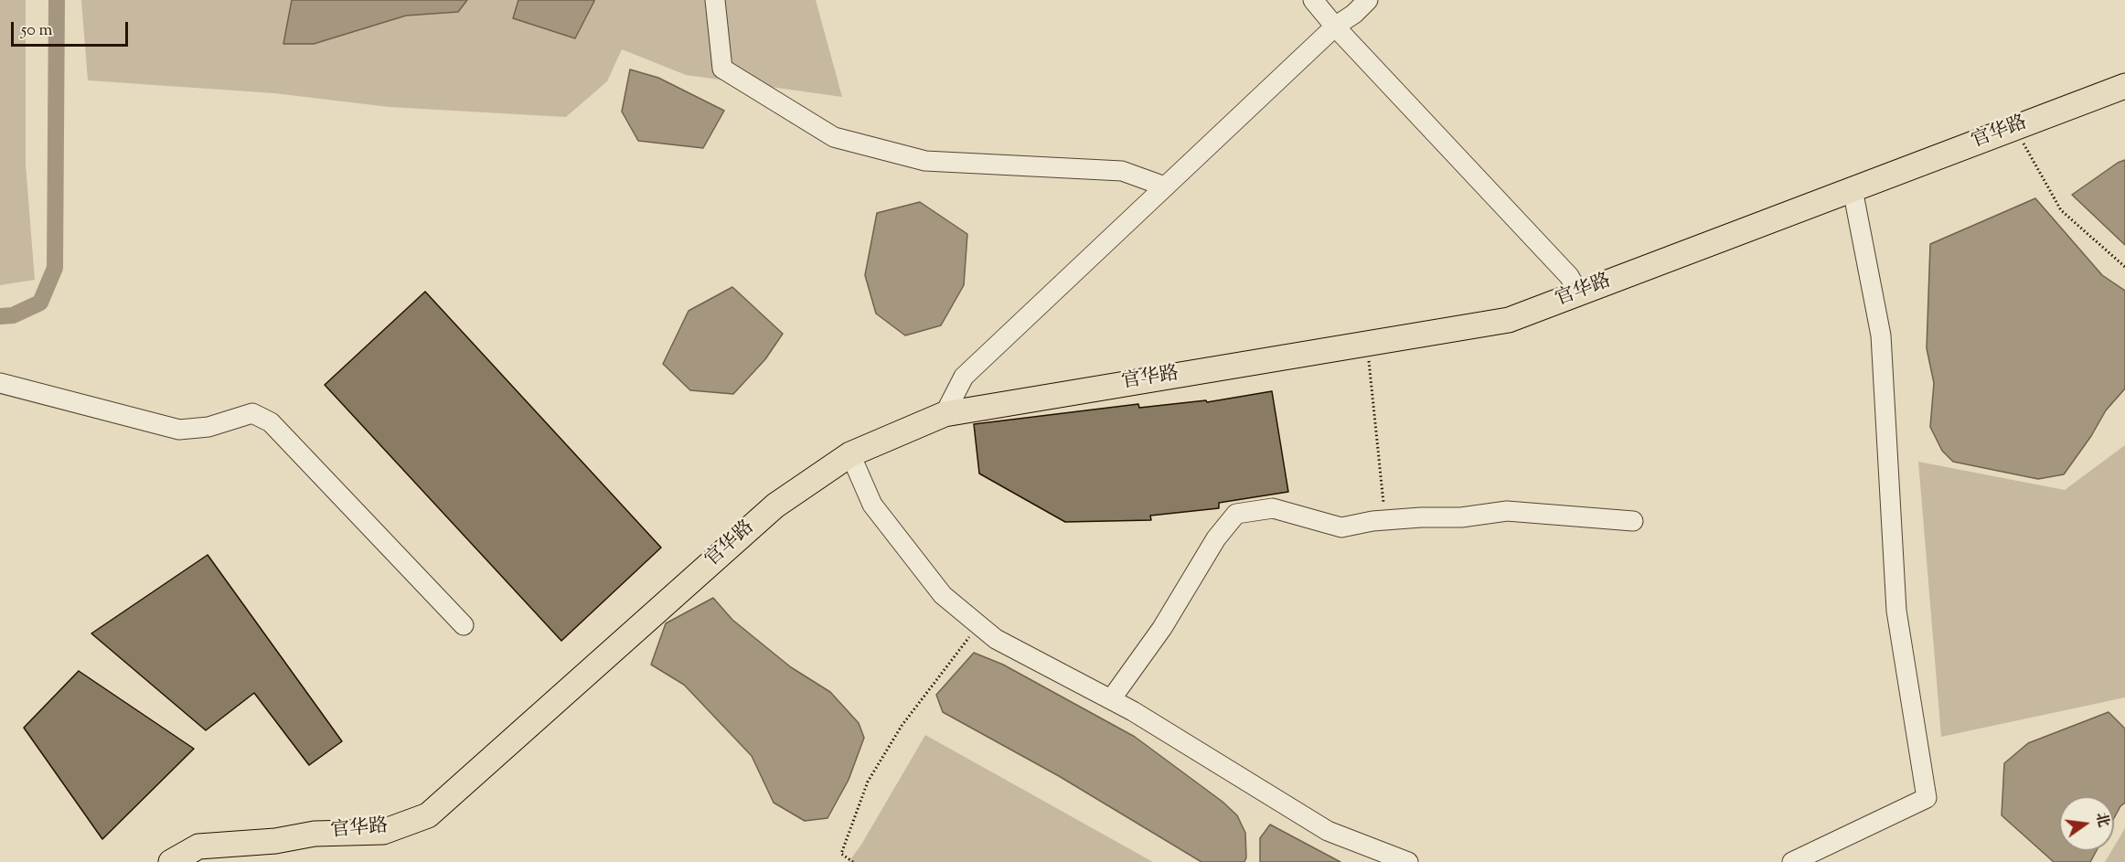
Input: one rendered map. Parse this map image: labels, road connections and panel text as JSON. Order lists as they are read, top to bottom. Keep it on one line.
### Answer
{"streets":{"main road":["官华路"]},"scale_bar":"50 m","north":"right"}
